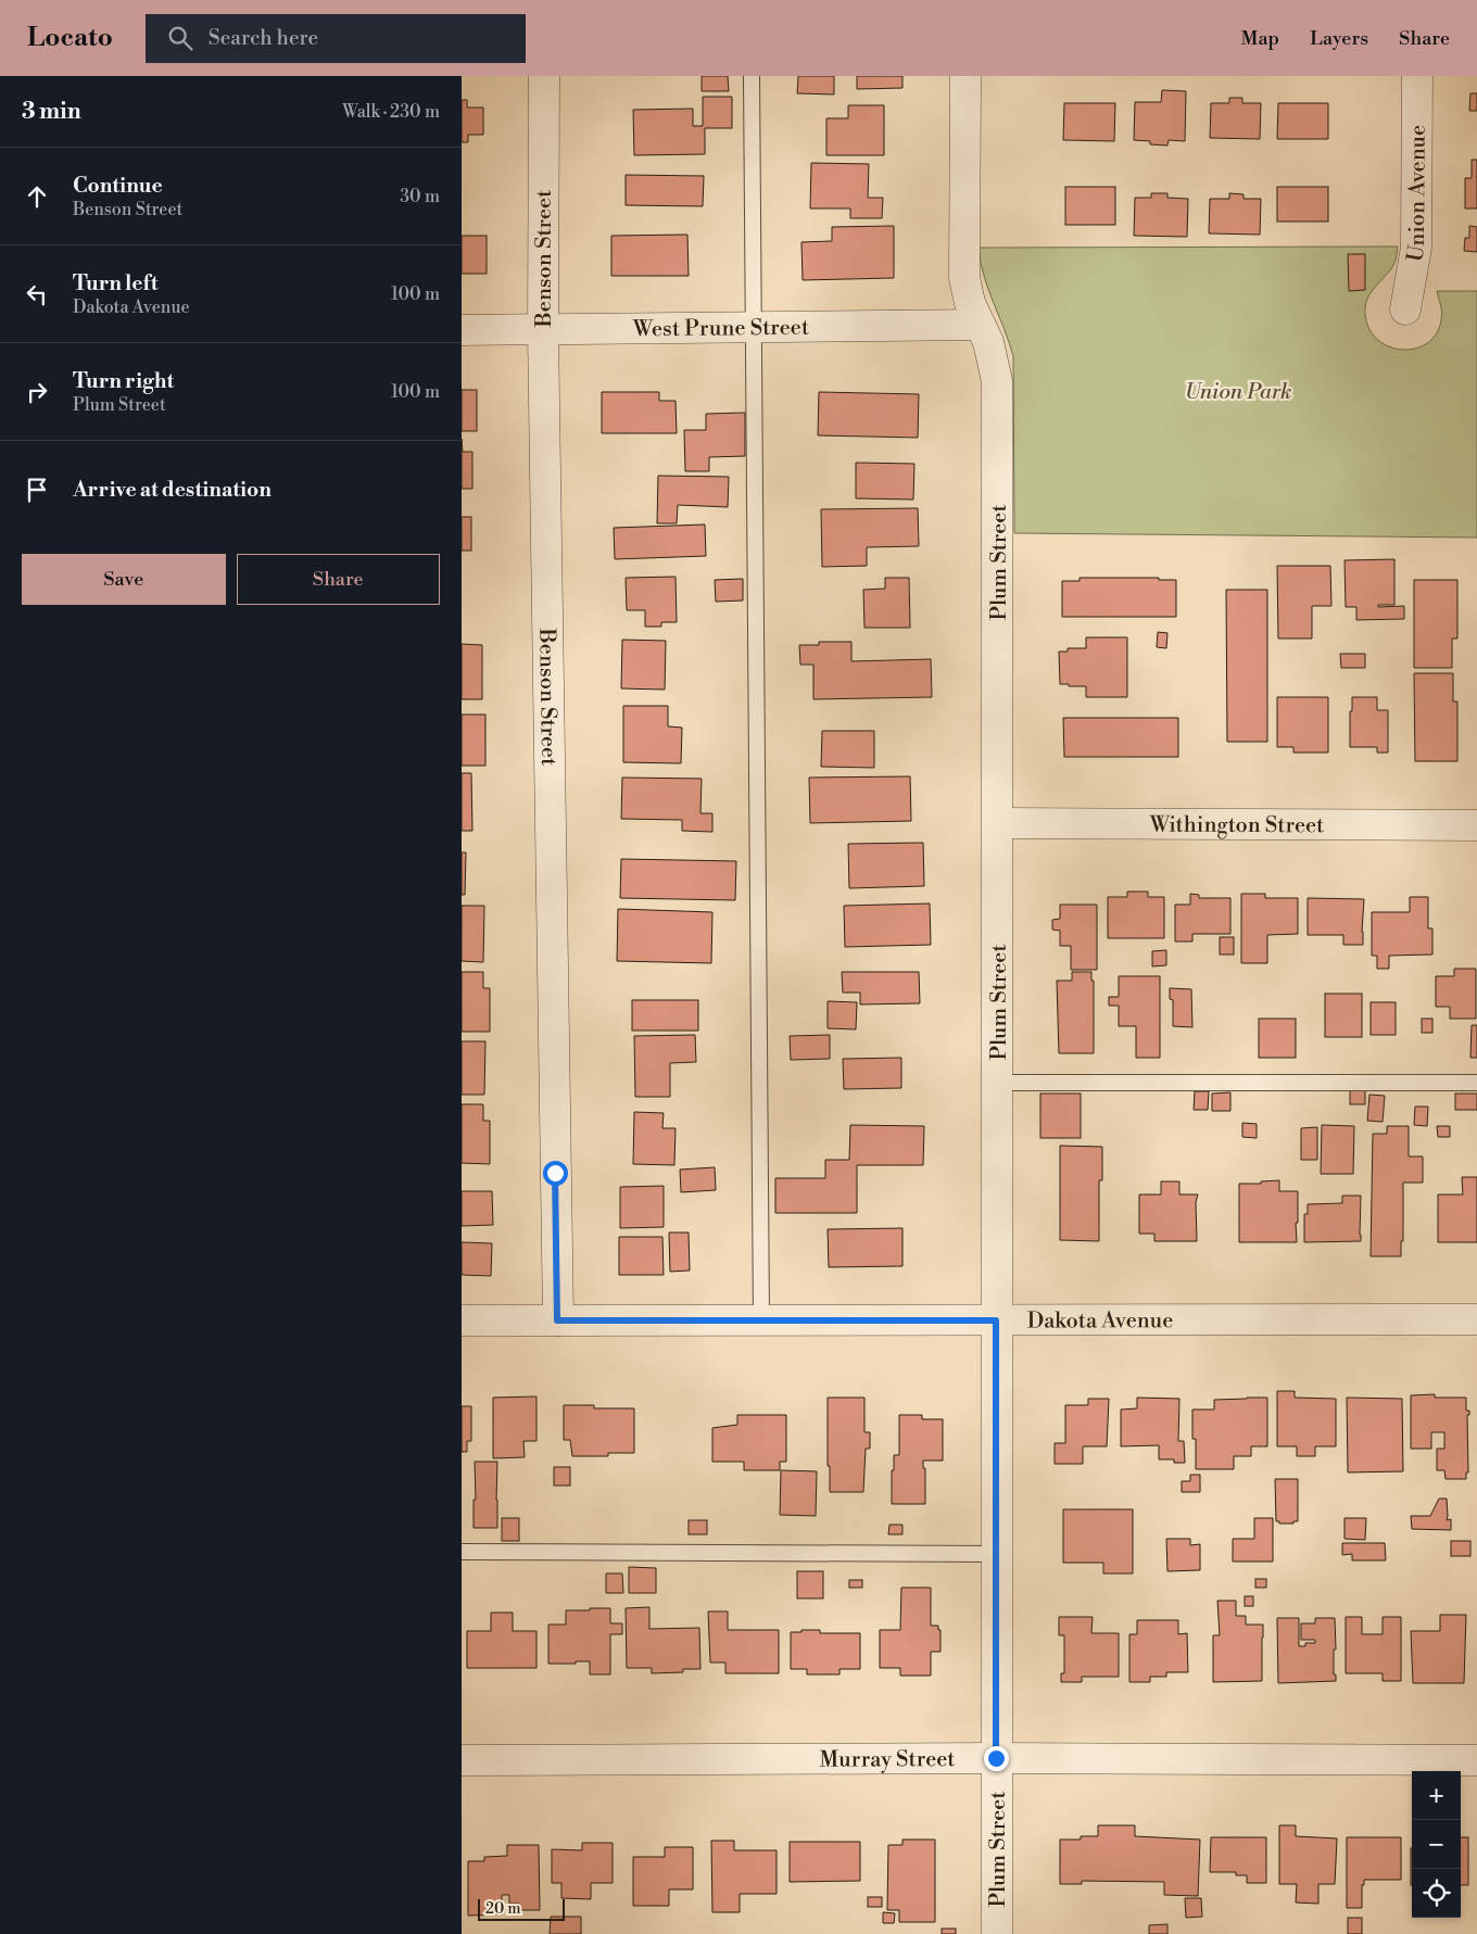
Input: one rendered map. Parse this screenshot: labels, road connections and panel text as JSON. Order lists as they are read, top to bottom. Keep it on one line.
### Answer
{"streets":{"street":["Union Avenue","Benson Street","West Prune Street","Plum Street","Withington Street","Dakota Avenue","Murray Street"]},"crossings":[["Benson Street","West Prune Street"],["Benson Street","Dakota Avenue"],["West Prune Street","Plum Street"],["Plum Street","Withington Street"],["Plum Street","Dakota Avenue"],["Plum Street","Murray Street"]],"parks":["Union Park"],"scale_bar":"20 m","page":{"header":"Locato","search":"Search here","nav":["Map","Layers","Share"],"heading":["3 min","Walk · 230 m"],"list":[["Continue","Benson Street","30 m"],["Turn left","Dakota Avenue","100 m"],["Turn right","Plum Street","100 m"],"Arrive at destination"],"buttons":["Save","Share"],"map_buttons":["+","−"],"scale":"20 m"}}
